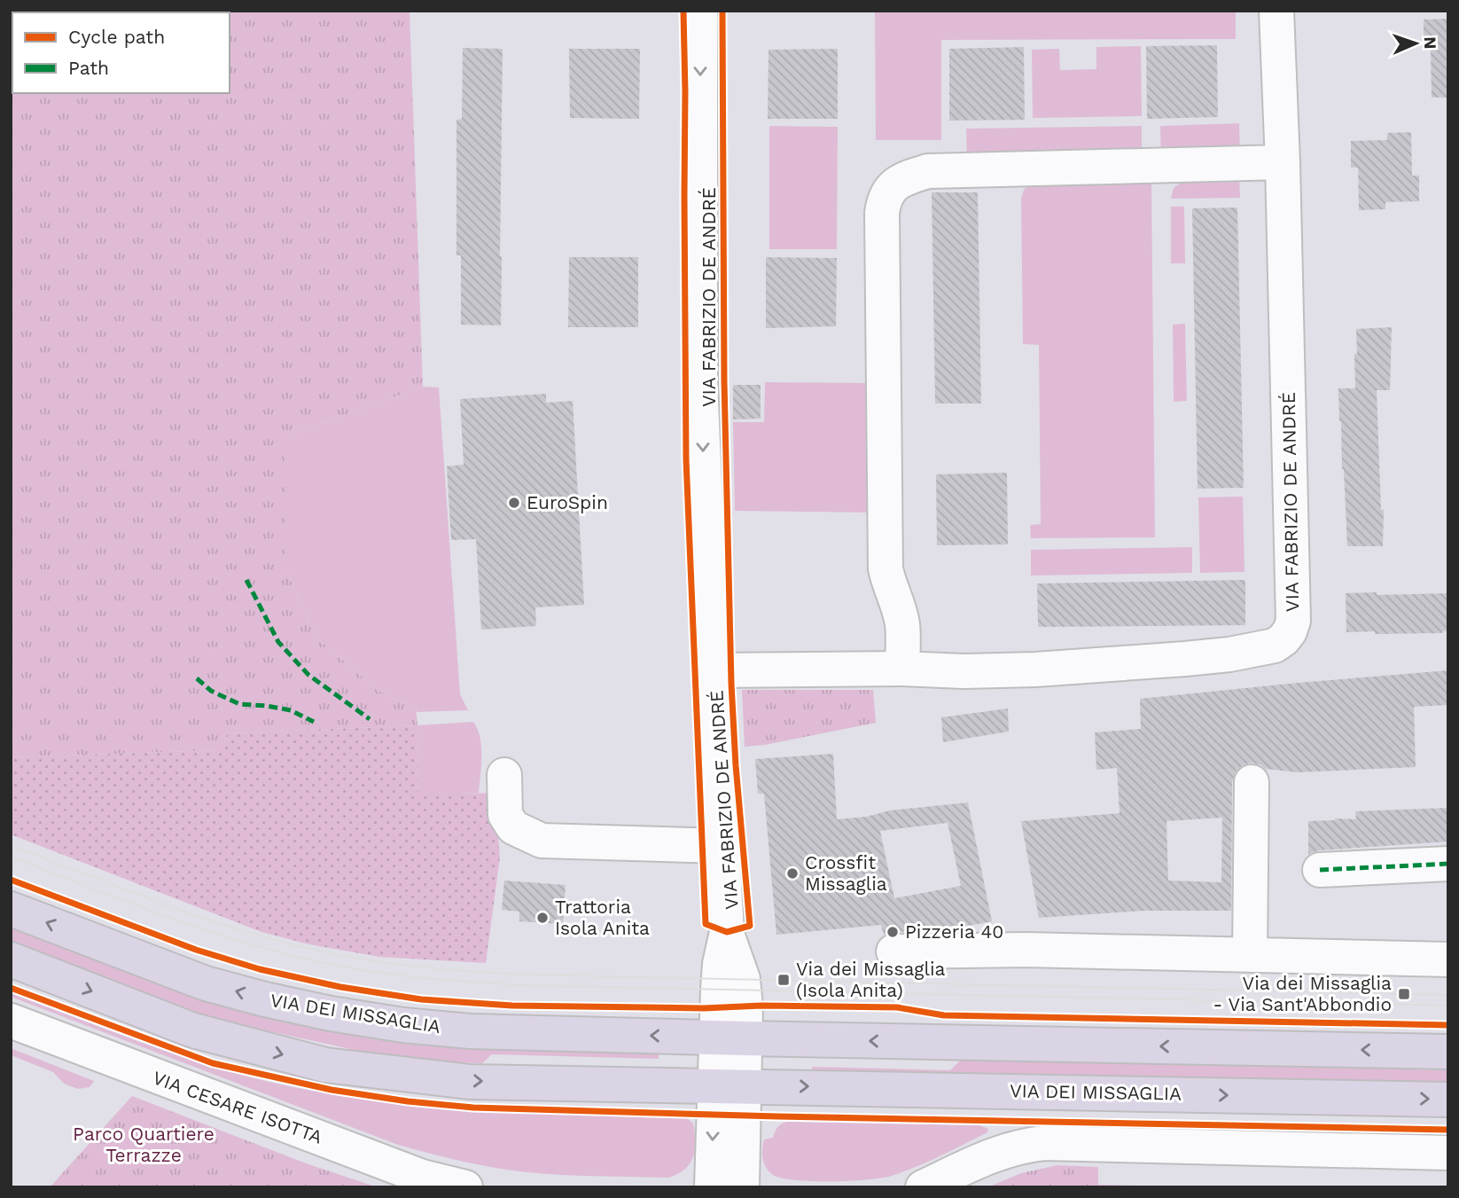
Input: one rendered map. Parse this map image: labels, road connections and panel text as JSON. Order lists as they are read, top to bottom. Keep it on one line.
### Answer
{"streets":{"main road":["VIA DEI MISSAGLIA"],"street":["VIA FABRIZIO DE ANDRÉ","VIA CESARE ISOTTA"]},"crossings":[["VIA FABRIZIO DE ANDRÉ","VIA DEI MISSAGLIA"]],"parks":["Parco Quartiere Terrazze"],"places":{"other":["EuroSpin","Crossfit Missaglia","Trattoria Isola Anita","Pizzeria 40"],"transit":["Via dei Missaglia (Isola Anita)","Via dei Missaglia - Via Sant'Abbondio"]},"legend":["Cycle path","Path"],"north":"right"}
